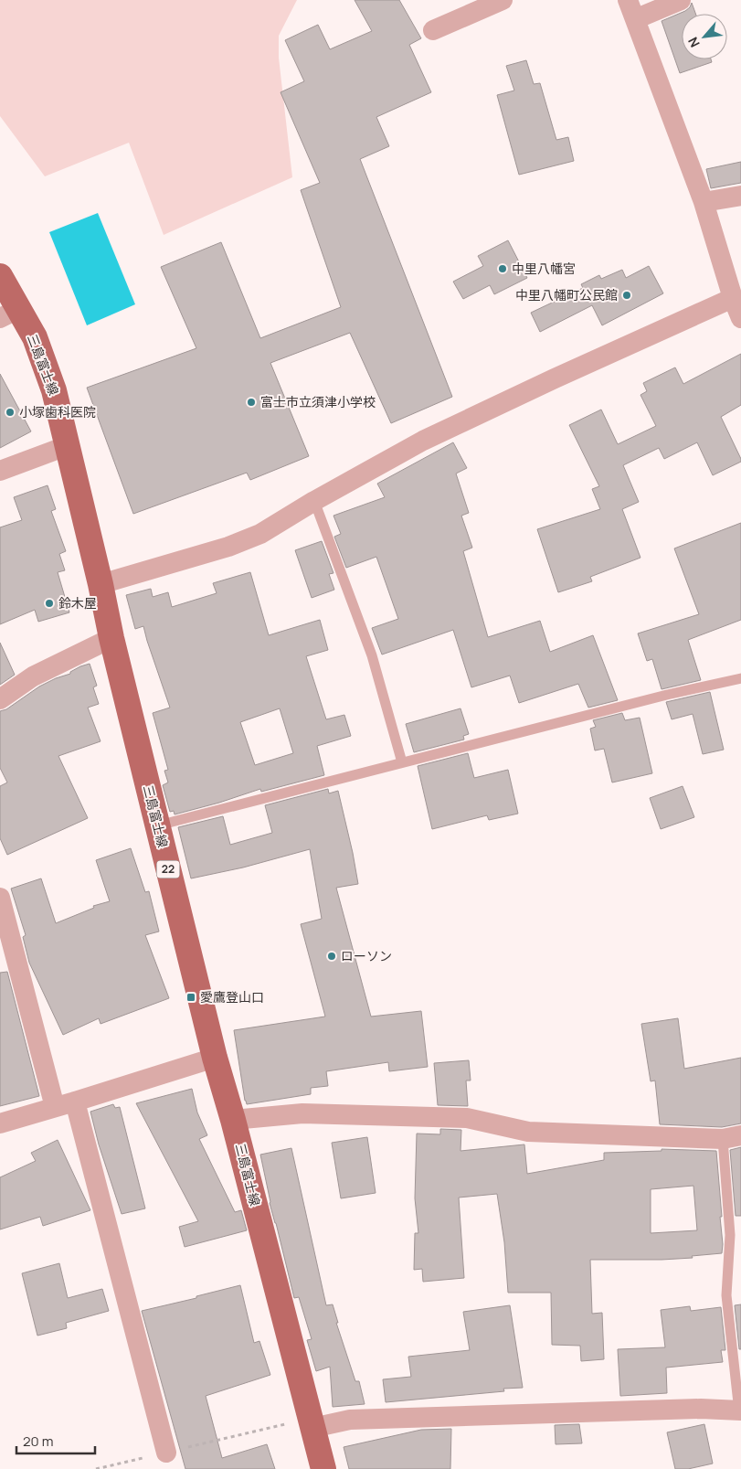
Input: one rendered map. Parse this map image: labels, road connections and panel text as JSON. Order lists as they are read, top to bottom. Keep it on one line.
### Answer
{"streets":{"main road":["三島富士線","22"]},"places":{"other":["中里八幡宮","中里八幡町公民館","富士市立須津小学校","小塚歯科医院","鈴木屋","ローソン"],"transit":["愛鷹登山口"]},"scale_bar":"20 m","north":"bottom left"}
